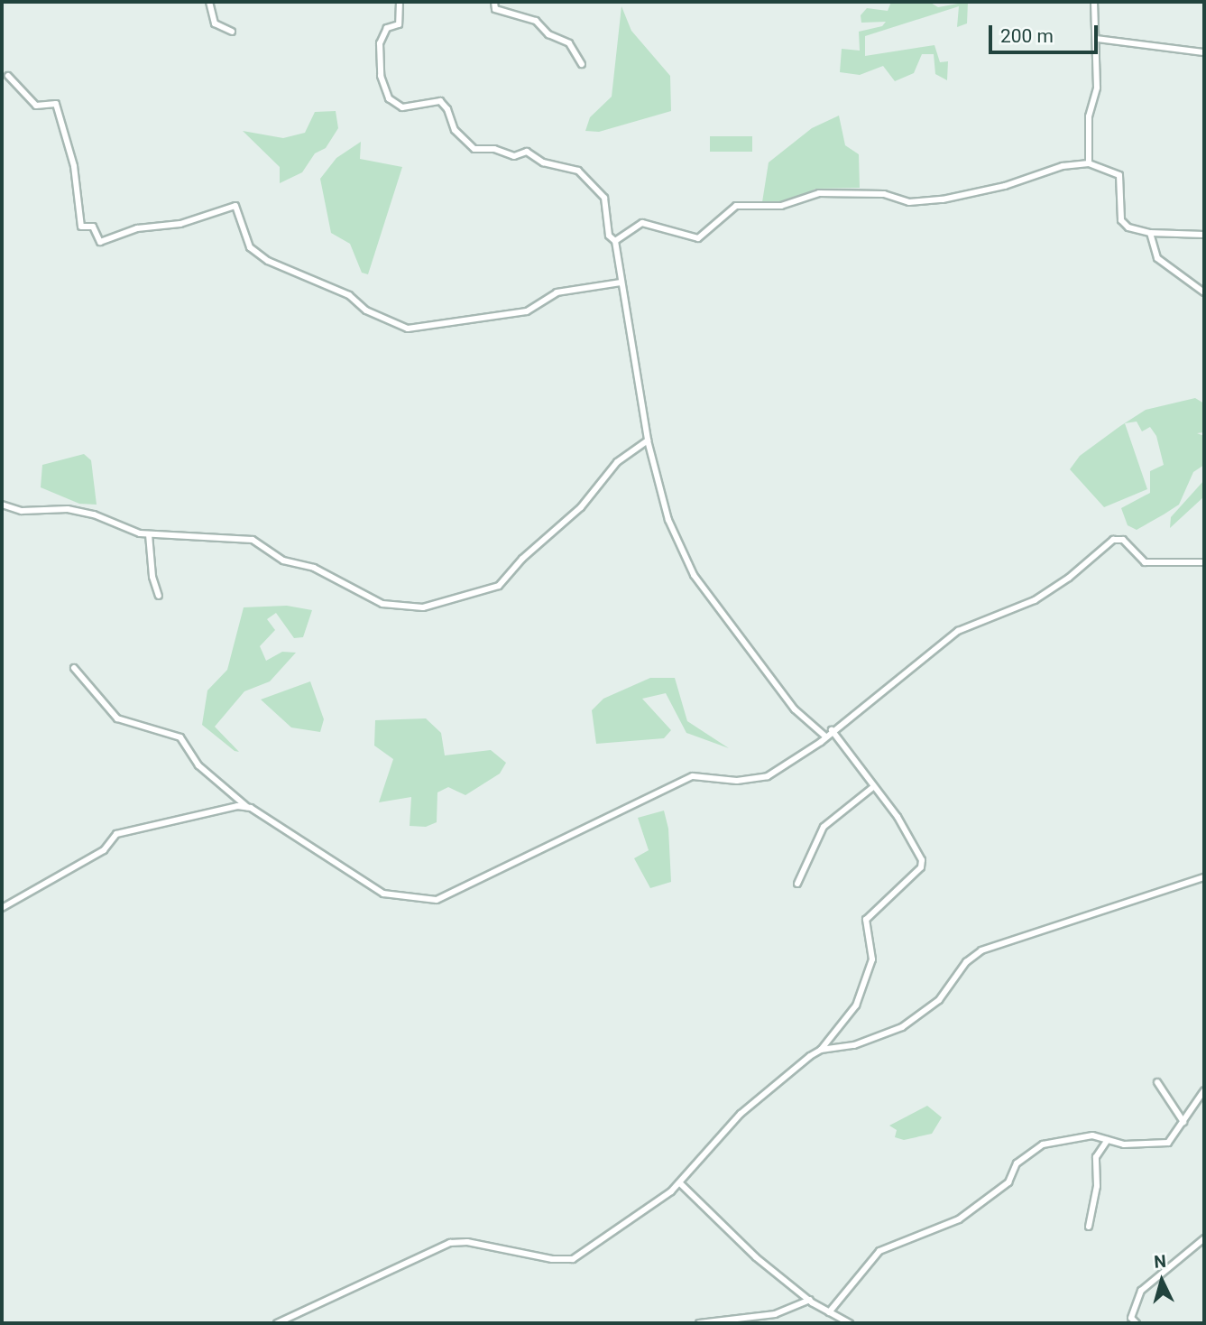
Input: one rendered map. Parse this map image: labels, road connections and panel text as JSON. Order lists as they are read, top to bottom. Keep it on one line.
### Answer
{"scale_bar":"200 m","north":"top"}
